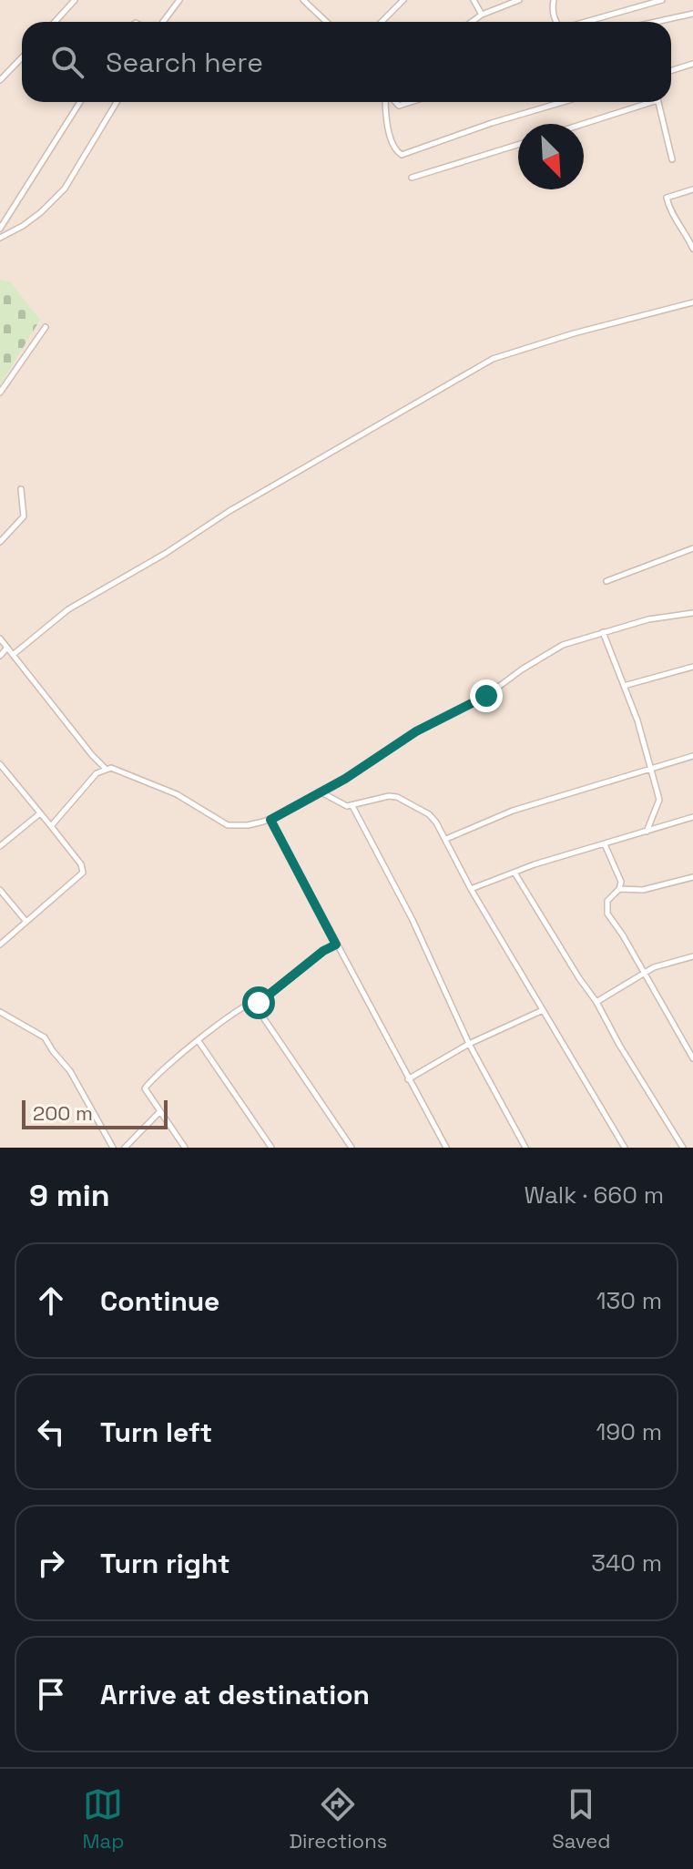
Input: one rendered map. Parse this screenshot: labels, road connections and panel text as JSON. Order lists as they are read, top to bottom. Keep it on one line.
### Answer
{"scale_bar":"200 m","north":"bottom right","page":{"search":"Search here","scale":"200 m","heading":["9 min","Walk · 660 m"],"list":[["Continue","130 m"],["Turn left","190 m"],["Turn right","340 m"],"Arrive at destination"],"nav":["Map","Directions","Saved"]}}
